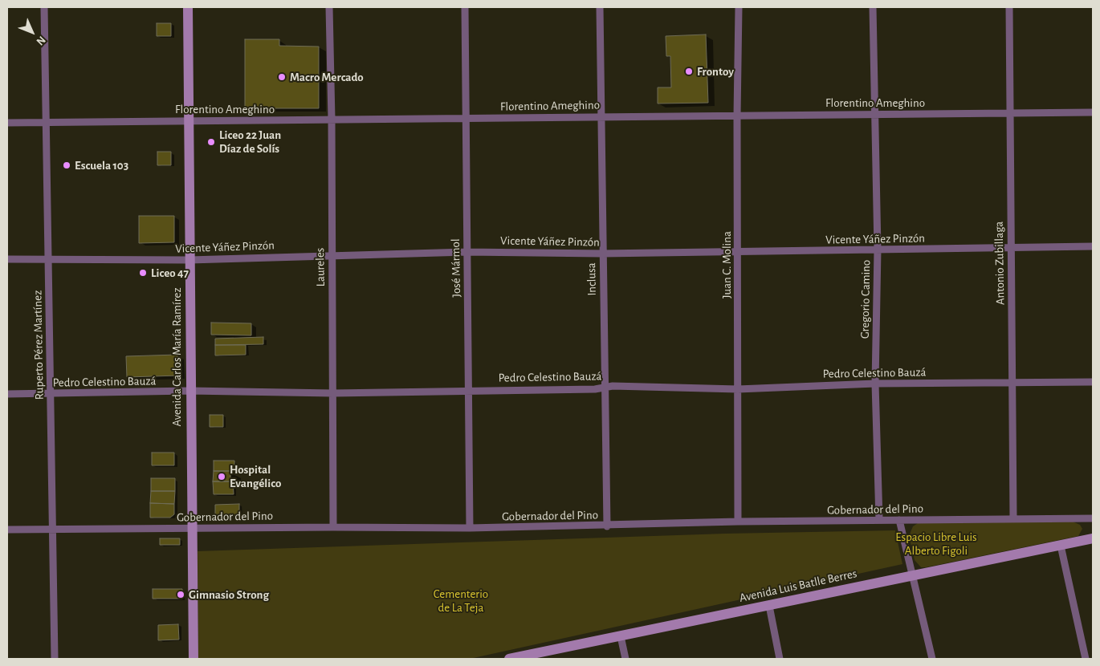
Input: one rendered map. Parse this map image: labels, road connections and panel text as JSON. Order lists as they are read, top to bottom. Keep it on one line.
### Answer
{"streets":{"main road":["Avenida Carlos María Ramírez","Avenida Luis Batlle Berres"],"street":["Florentino Ameghino","Vicente Yáñez Pinzón","Antonio Zubillaga","Juan C. Molina","Laureles","José Mármol","Inclusa","Gregorio Camino","Ruperto Pérez Martínez","Pedro Celestino Bauzá","Gobernador del Pino"]},"crossings":[["Florentino Ameghino","Antonio Zubillaga"],["Florentino Ameghino","Juan C. Molina"],["Florentino Ameghino","Laureles"],["Florentino Ameghino","José Mármol"],["Florentino Ameghino","Inclusa"],["Florentino Ameghino","Gregorio Camino"],["Florentino Ameghino","Ruperto Pérez Martínez"],["Florentino Ameghino","Avenida Carlos María Ramírez"],["Vicente Yáñez Pinzón","Antonio Zubillaga"],["Vicente Yáñez Pinzón","Juan C. Molina"],["Vicente Yáñez Pinzón","Laureles"],["Vicente Yáñez Pinzón","José Mármol"],["Vicente Yáñez Pinzón","Inclusa"],["Vicente Yáñez Pinzón","Gregorio Camino"],["Vicente Yáñez Pinzón","Ruperto Pérez Martínez"],["Vicente Yáñez Pinzón","Avenida Carlos María Ramírez"],["Antonio Zubillaga","Pedro Celestino Bauzá"],["Antonio Zubillaga","Gobernador del Pino"],["Juan C. Molina","Pedro Celestino Bauzá"],["Juan C. Molina","Gobernador del Pino"],["Laureles","Pedro Celestino Bauzá"],["Laureles","Gobernador del Pino"],["José Mármol","Pedro Celestino Bauzá"],["José Mármol","Gobernador del Pino"],["Inclusa","Pedro Celestino Bauzá"],["Inclusa","Gobernador del Pino"],["Gregorio Camino","Pedro Celestino Bauzá"],["Gregorio Camino","Gobernador del Pino"],["Ruperto Pérez Martínez","Pedro Celestino Bauzá"],["Ruperto Pérez Martínez","Gobernador del Pino"],["Avenida Carlos María Ramírez","Pedro Celestino Bauzá"],["Avenida Carlos María Ramírez","Gobernador del Pino"]],"parks":["Espacio Libre Luis Alberto Figoli","Cementerio de La Teja"],"places":["Frontoy","Macro Mercado","Liceo 22 Juan Díaz de Solís","Escuela 103","Liceo 47","Hospital Evangélico","Gimnasio Strong"],"north":"bottom right"}
